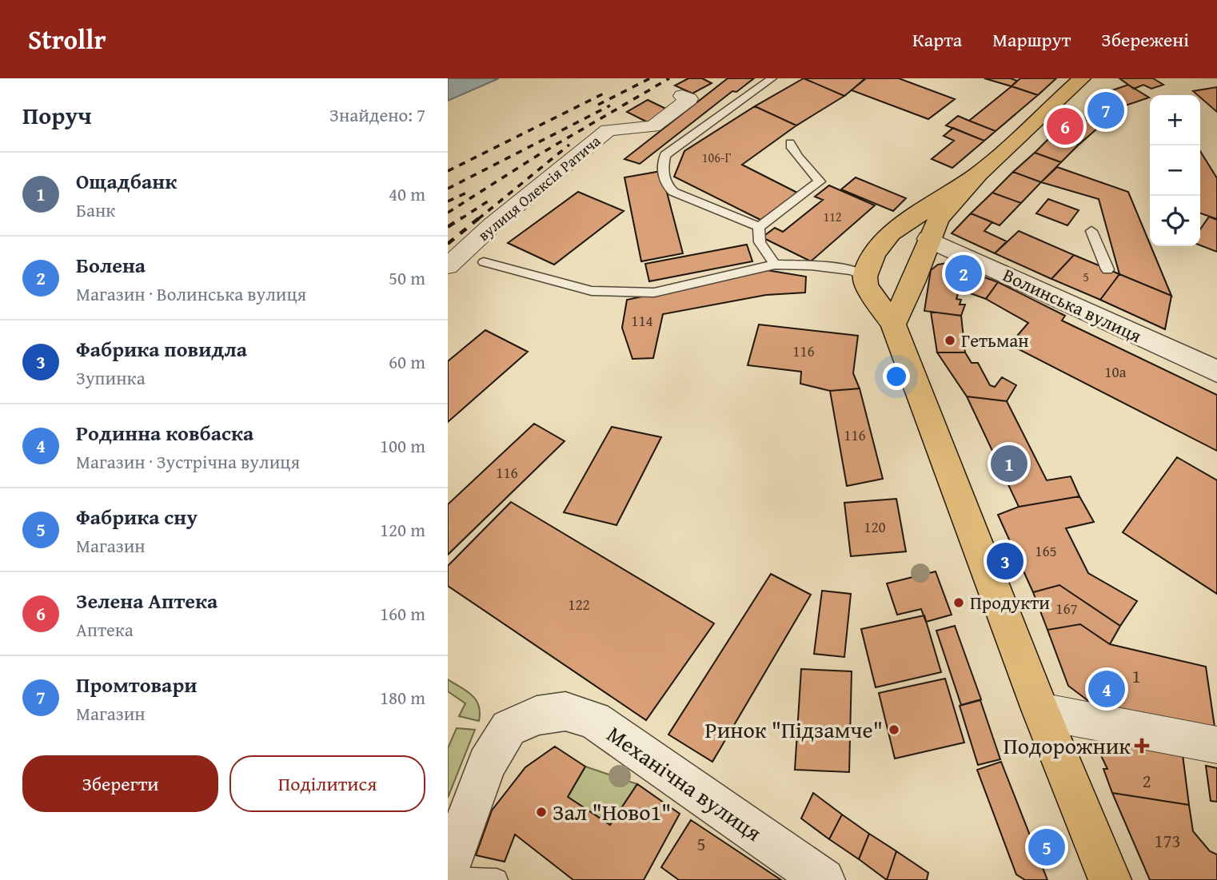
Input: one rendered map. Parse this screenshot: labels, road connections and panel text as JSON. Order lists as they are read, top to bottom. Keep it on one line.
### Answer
{"streets":{"street":["вулиця Олексія Ратича","Волинська вулиця","Механічна вулиця"]},"places":{"other":["Гетьман","Продукти","Ринок \"Підзамче\"","Зал \"Ново1\""],"health":["Подорожник"]},"house_numbers":["106-Г","112","5","114","116","10а","116","116","120","165","122","167","1","2","173","5"],"page":{"header":"Strollr","nav":["Карта","Маршрут","Збережені"],"heading":["Поруч","Знайдено: 7"],"pins":["7","6","2","1","3","4","5"],"map_buttons":["+","−"],"list":[{"mark":"1","name":"Ощадбанк","note":"Банк","value":"40 m"},{"mark":"2","name":"Болена","note":"Магазин · Волинська вулиця","value":"50 m"},{"mark":"3","name":"Фабрика повидла","note":"Зупинка","value":"60 m"},{"mark":"4","name":"Родинна ковбаска","note":"Магазин · Зустрічна вулиця","value":"100 m"},{"mark":"5","name":"Фабрика сну","note":"Магазин","value":"120 m"},{"mark":"6","name":"Зелена Аптека","note":"Аптека","value":"160 m"},{"mark":"7","name":"Промтовари","note":"Магазин","value":"180 m"}],"buttons":["Зберегти","Поділитися"]}}
